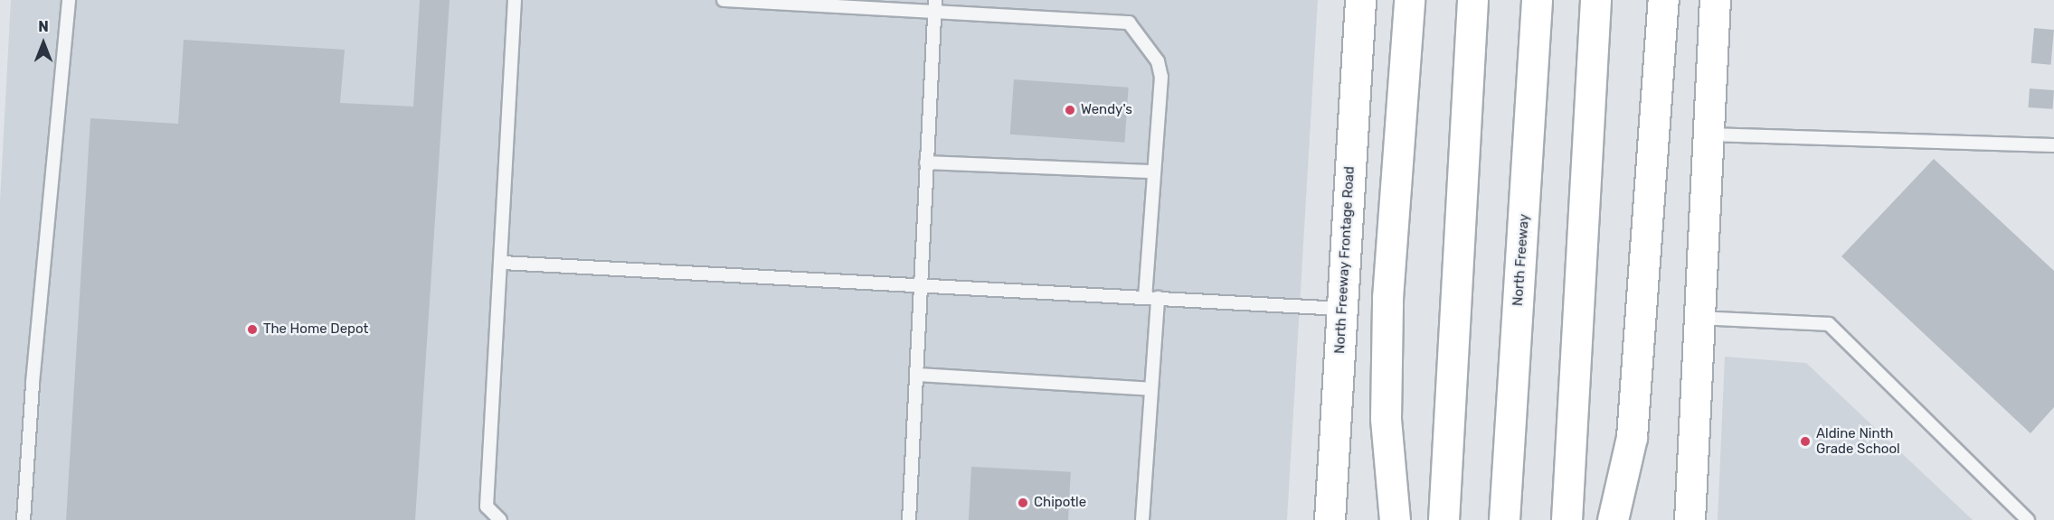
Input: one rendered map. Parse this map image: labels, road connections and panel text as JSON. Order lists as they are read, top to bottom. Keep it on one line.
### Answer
{"streets":{"main road":["North Freeway Frontage Road","North Freeway"]},"places":["Wendy's","The Home Depot","Aldine Ninth Grade School","Chipotle"],"north":"top"}
